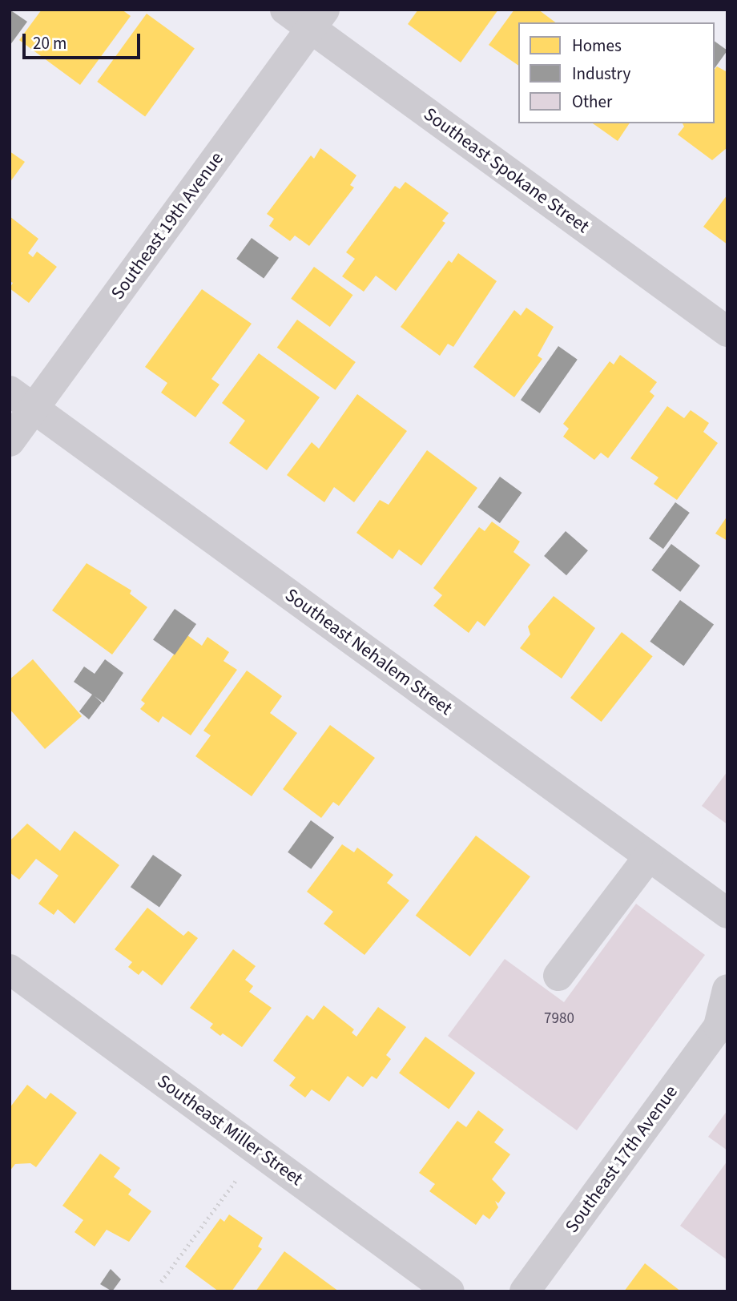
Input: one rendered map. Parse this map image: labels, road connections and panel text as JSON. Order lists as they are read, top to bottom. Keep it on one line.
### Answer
{"streets":{"street":["Southeast Spokane Street","Southeast 19th Avenue","Southeast Nehalem Street","Southeast Miller Street","Southeast 17th Avenue"]},"crossings":[["Southeast Spokane Street","Southeast 19th Avenue"],["Southeast 19th Avenue","Southeast Nehalem Street"]],"house_numbers":["7980"],"legend":["Homes","Industry","Other"],"scale_bar":"20 m"}
